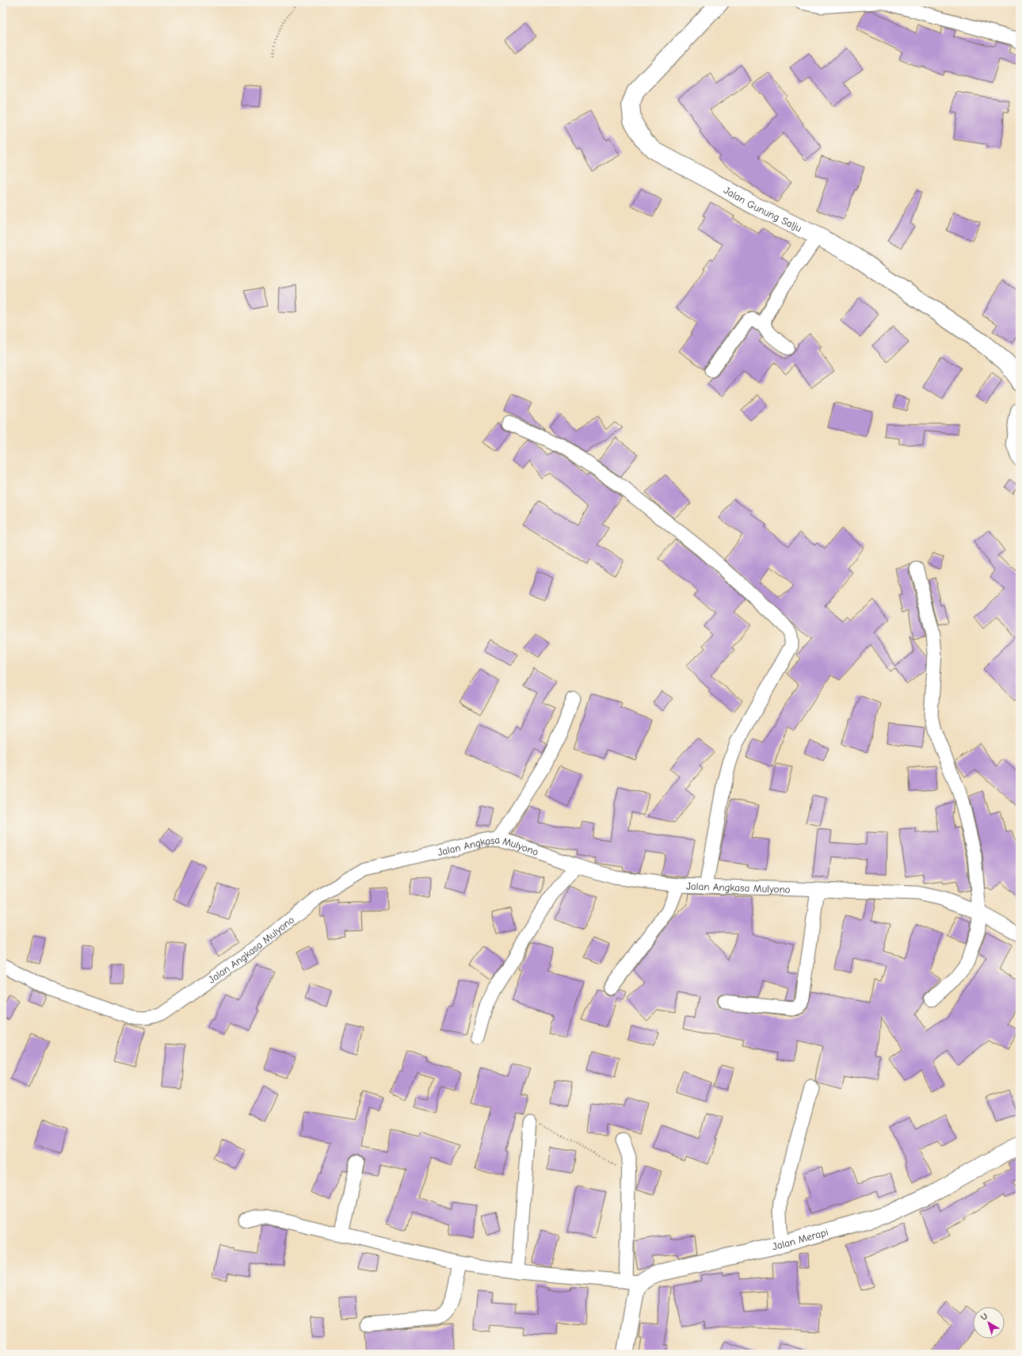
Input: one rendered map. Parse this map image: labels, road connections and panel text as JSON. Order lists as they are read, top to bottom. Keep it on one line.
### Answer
{"streets":{"main road":["Jalan Gunung Salju"],"street":["Jalan Angkasa Mulyono","Jalan Merapi"]},"north":"top left"}
